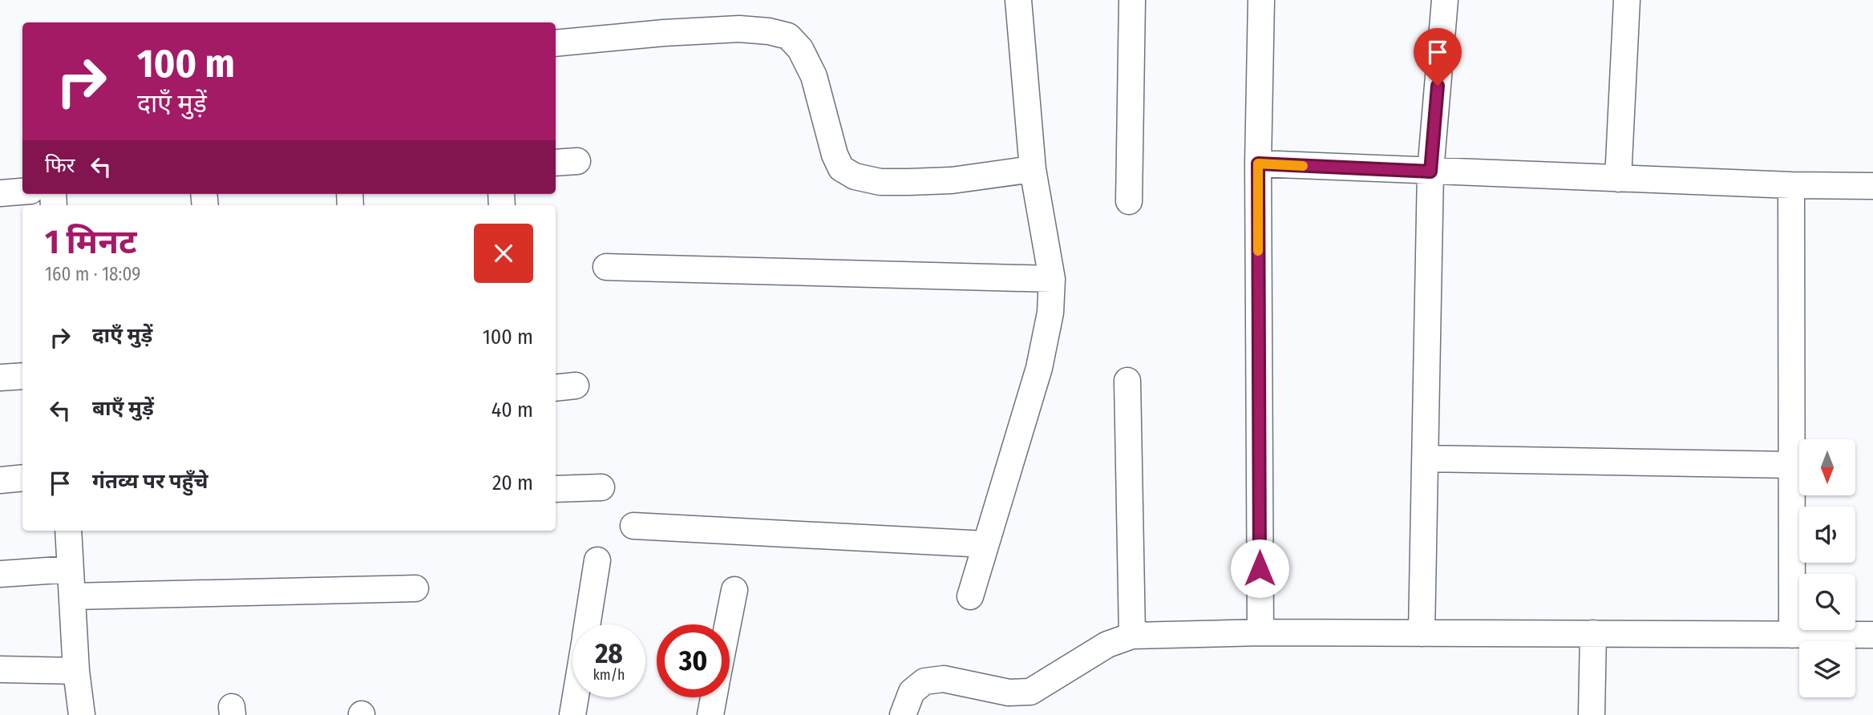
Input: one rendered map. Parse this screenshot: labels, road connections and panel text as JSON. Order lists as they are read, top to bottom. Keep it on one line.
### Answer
{"north":"bottom","page":{"turn":["100 m","दाएँ मुड़ें"],"then":"फिर","heading":["1 मिनट","160 m · 18:09"],"list":[{"name":"दाएँ मुड़ें","value":"100 m"},{"name":"बाएँ मुड़ें","value":"40 m"},{"name":"गंतव्य पर पहुँचे","value":"20 m"}],"speed":"28 km/h","limit":"30"}}
